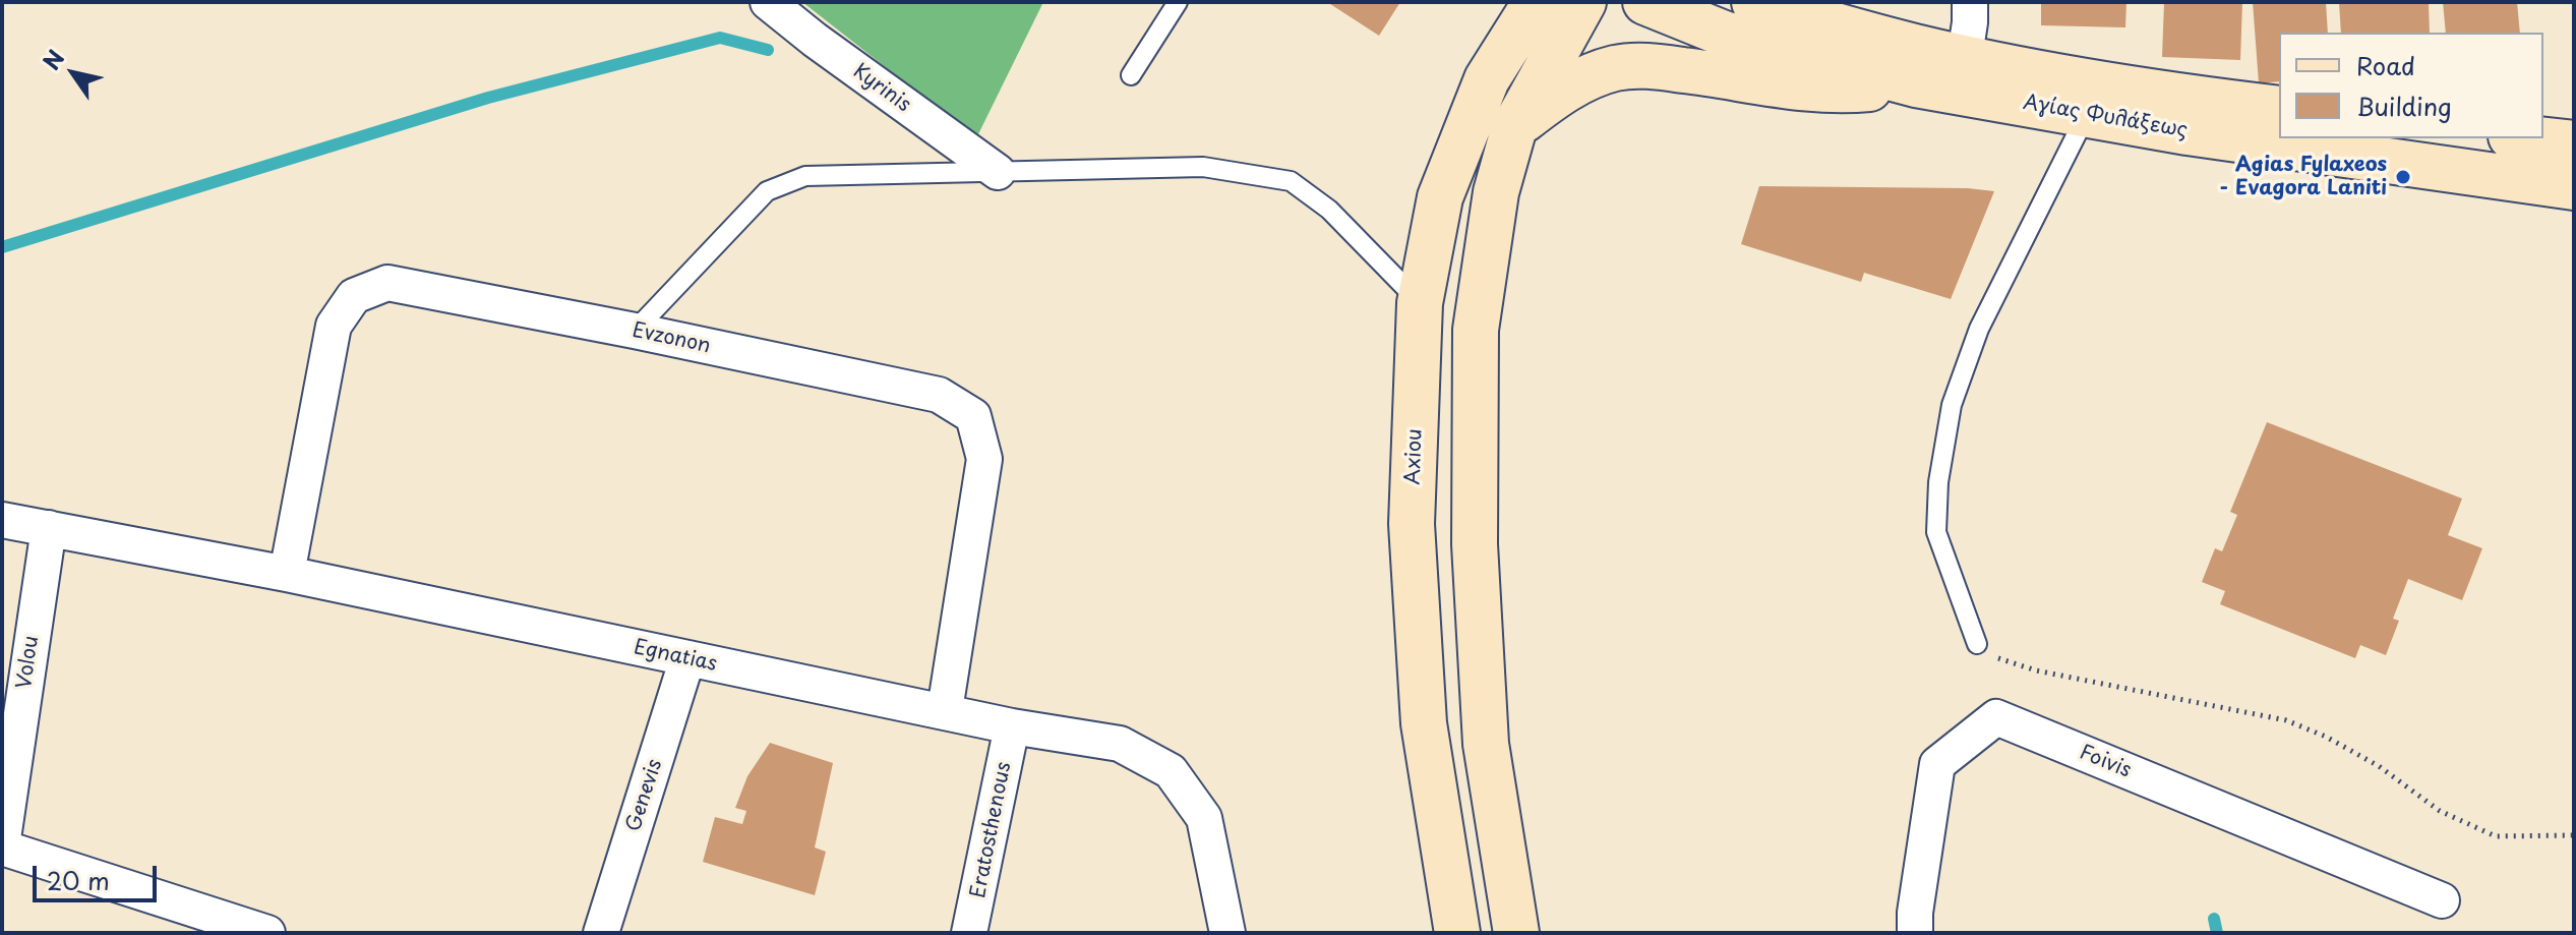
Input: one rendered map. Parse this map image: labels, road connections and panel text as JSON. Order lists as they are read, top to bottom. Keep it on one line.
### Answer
{"streets":{"main road":["Αγίας Φυλάξεως","Axiou"],"street":["Kyrinis","Evzonon","Egnatias","Volou","Foivis","Genevis","Eratosthenous"]},"crossings":[["Evzonon","Egnatias"],["Egnatias","Volou"],["Egnatias","Genevis"],["Egnatias","Eratosthenous"]],"places":["Agias Fylaxeos - Evagora Laniti"],"legend":["Road","Building"],"scale_bar":"20 m","north":"top left"}
